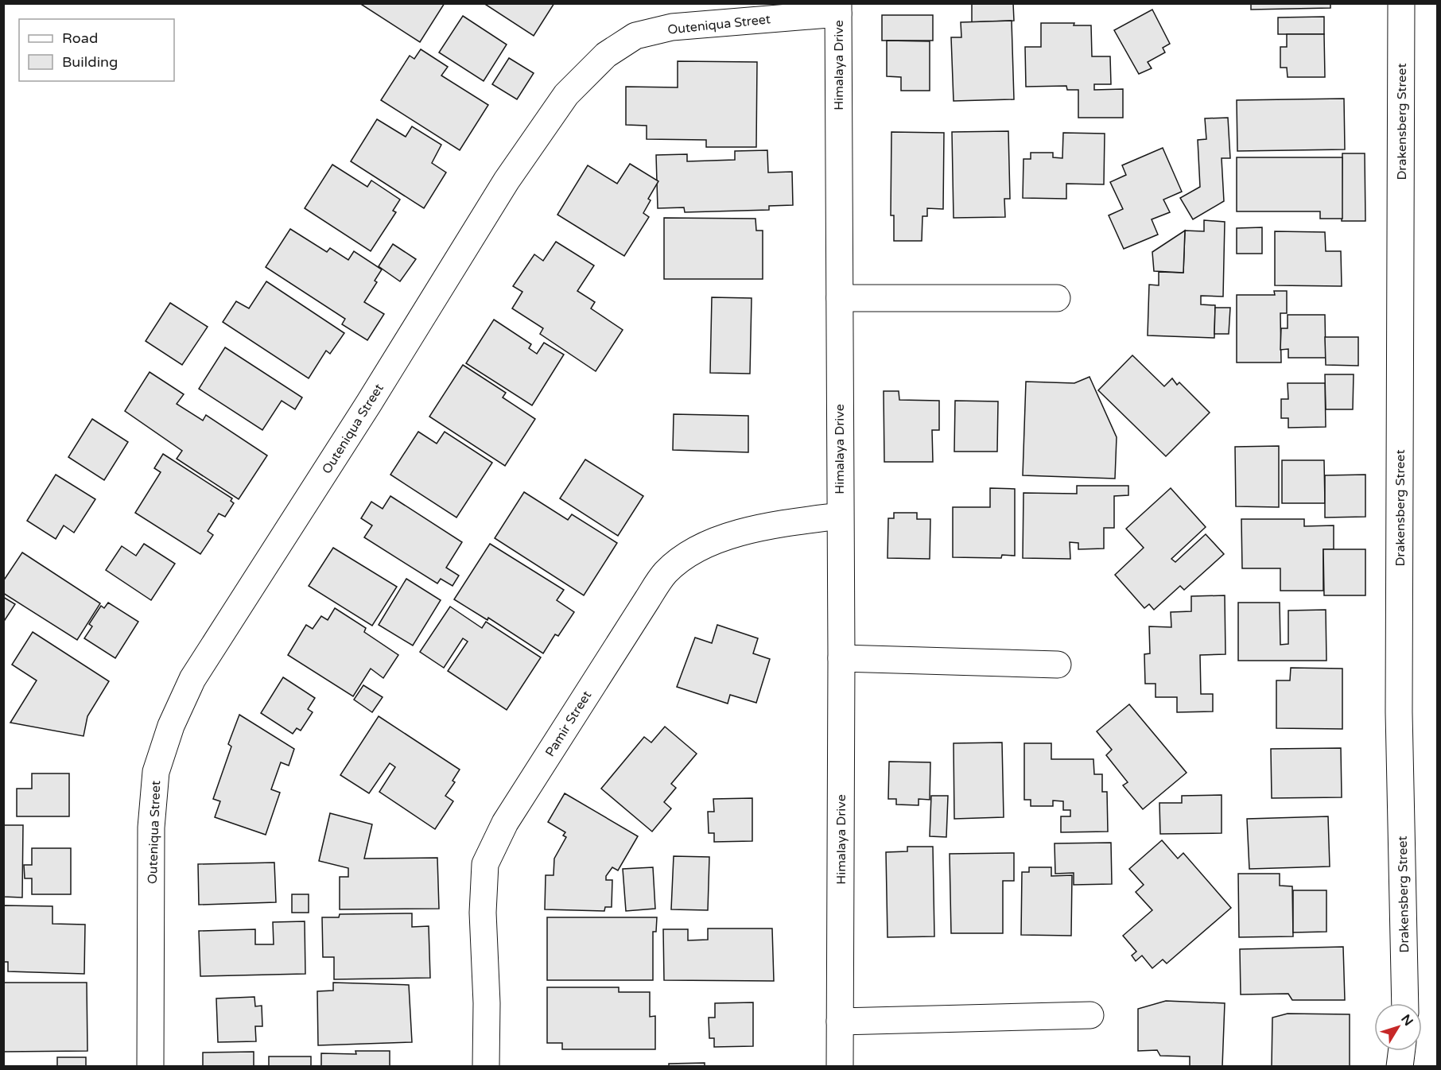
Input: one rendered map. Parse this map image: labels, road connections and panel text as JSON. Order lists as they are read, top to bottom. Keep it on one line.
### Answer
{"streets":{"street":["Outeniqua Street","Himalaya Drive","Drakensberg Street","Pamir Street"]},"crossings":[["Outeniqua Street","Himalaya Drive"],["Himalaya Drive","Pamir Street"]],"legend":["Road","Building"],"north":"top right"}
